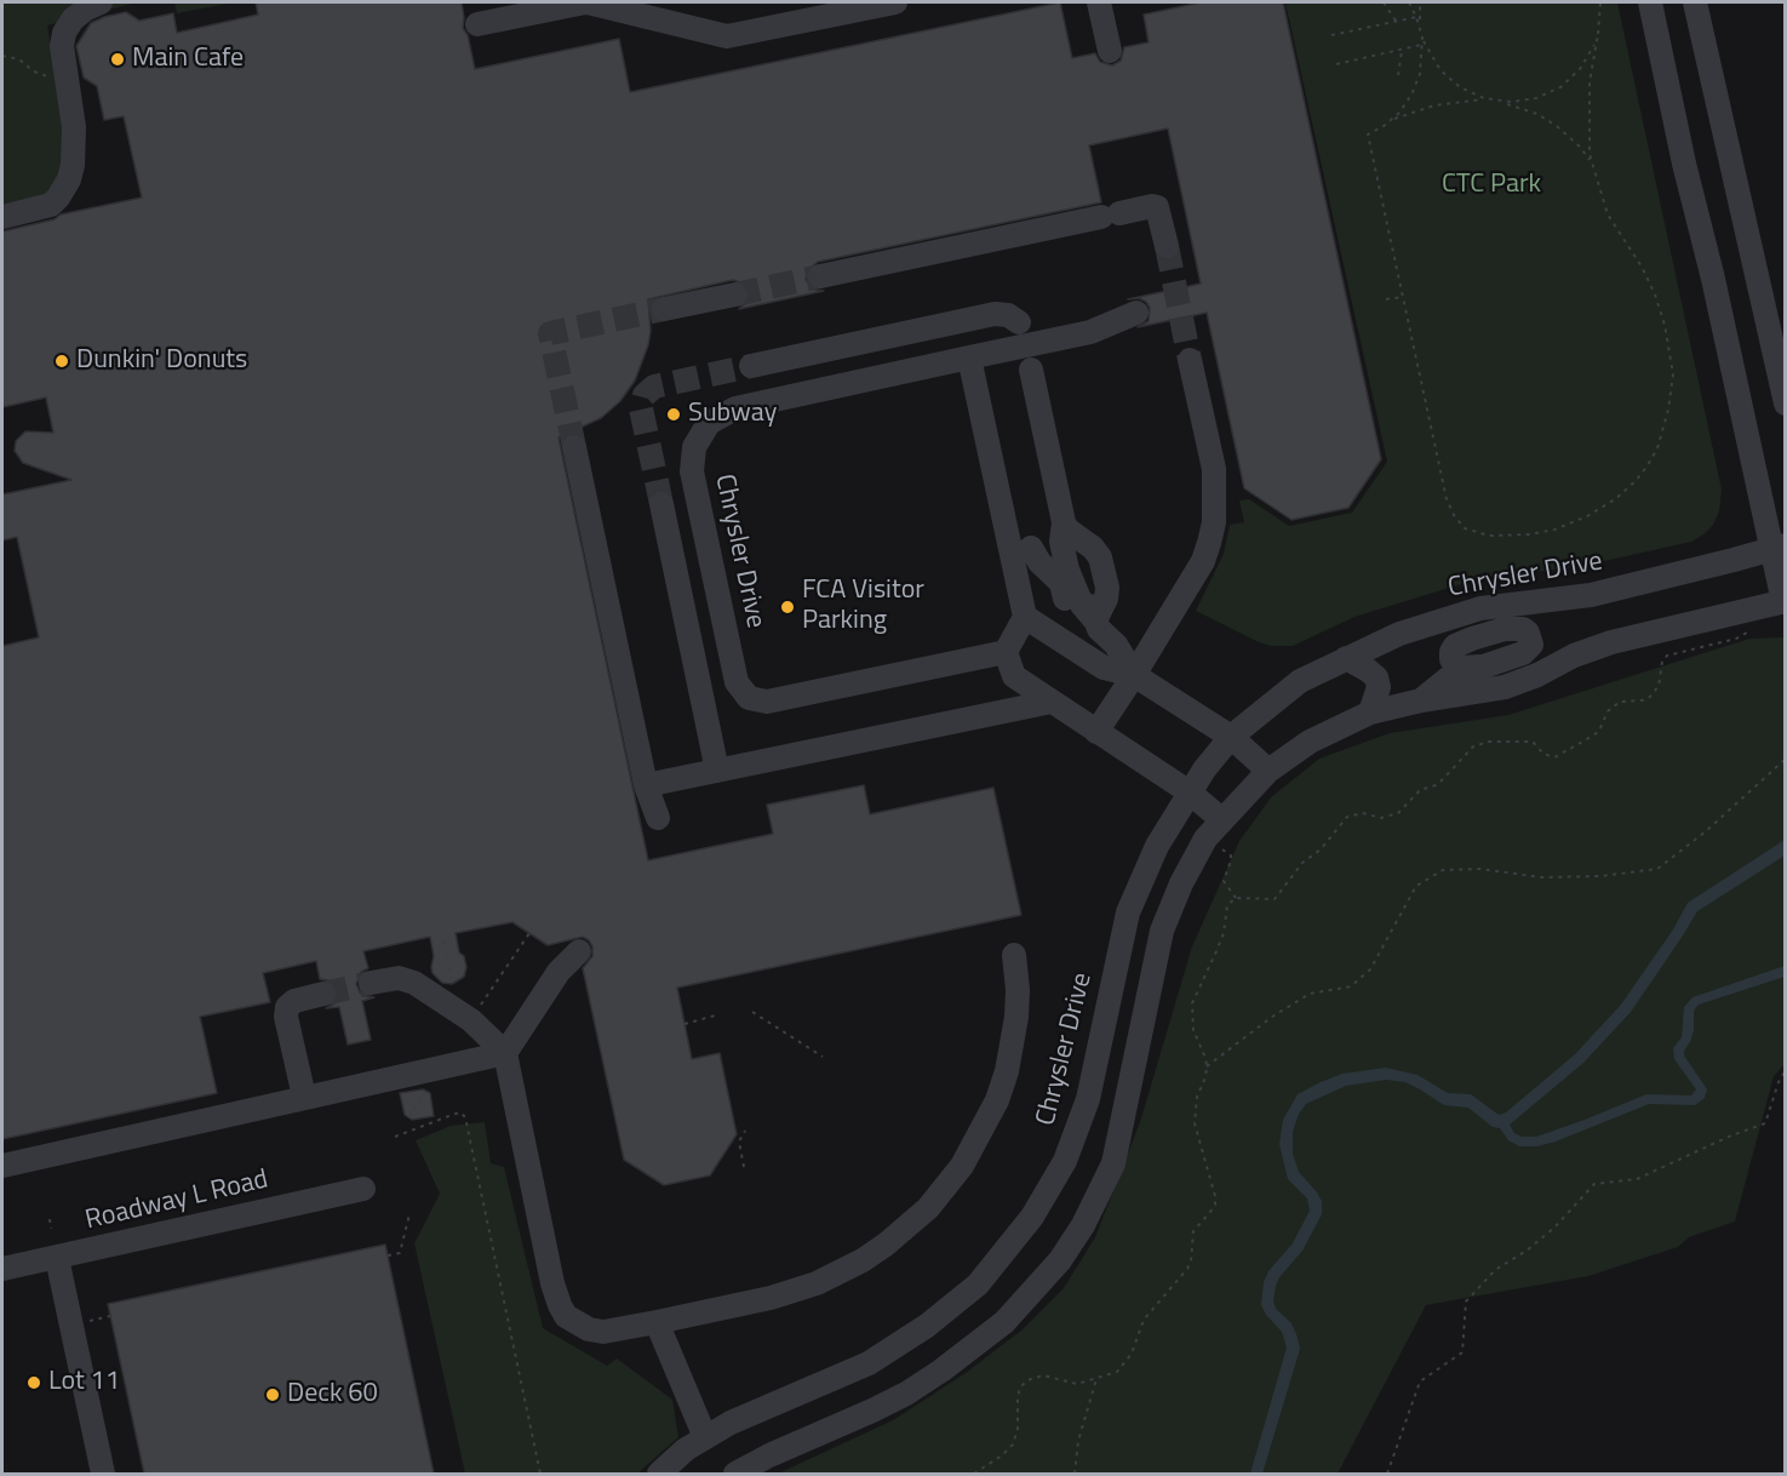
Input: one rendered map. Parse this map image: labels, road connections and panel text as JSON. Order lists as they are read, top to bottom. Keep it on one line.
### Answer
{"streets":{"street":["Chrysler Drive","Roadway L Road"]},"parks":["CTC Park"],"places":["Main Cafe","Dunkin' Donuts","Subway","FCA Visitor Parking","Lot 11","Deck 60"]}
